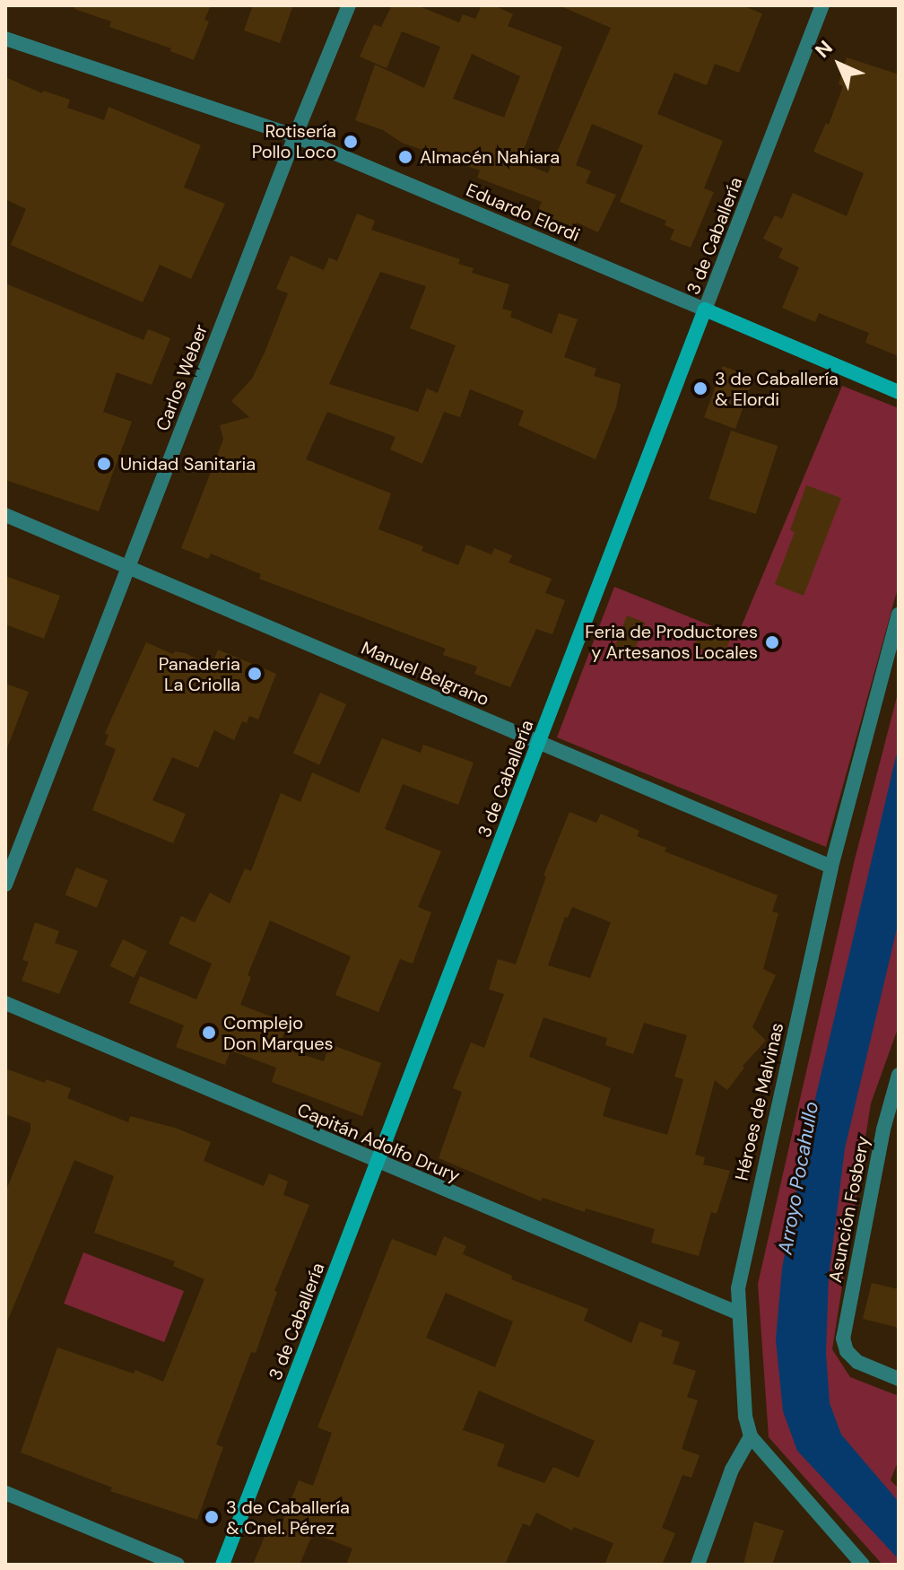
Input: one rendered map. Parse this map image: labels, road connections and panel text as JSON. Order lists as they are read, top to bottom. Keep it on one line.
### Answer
{"streets":{"main road":["Eduardo Elordi","3 de Caballería"],"street":["Carlos Weber","Manuel Belgrano","Héroes de Malvinas","Capitán Adolfo Drury","Asunción Fosbery"]},"crossings":[["Eduardo Elordi","3 de Caballería"],["Eduardo Elordi","Carlos Weber"],["3 de Caballería","Manuel Belgrano"],["3 de Caballería","Capitán Adolfo Drury"],["Carlos Weber","Manuel Belgrano"],["Manuel Belgrano","Héroes de Malvinas"],["Héroes de Malvinas","Capitán Adolfo Drury"]],"water":["Arroyo Pocahullo"],"places":["Rotisería Pollo Loco","Almacén Nahiara","3 de Caballería & Elordi","Unidad Sanitaria","Feria de Productores y Artesanos Locales","Panaderia La Criolla","Complejo Don Marques","3 de Caballería & Cnel. Pérez"],"north":"top left"}
